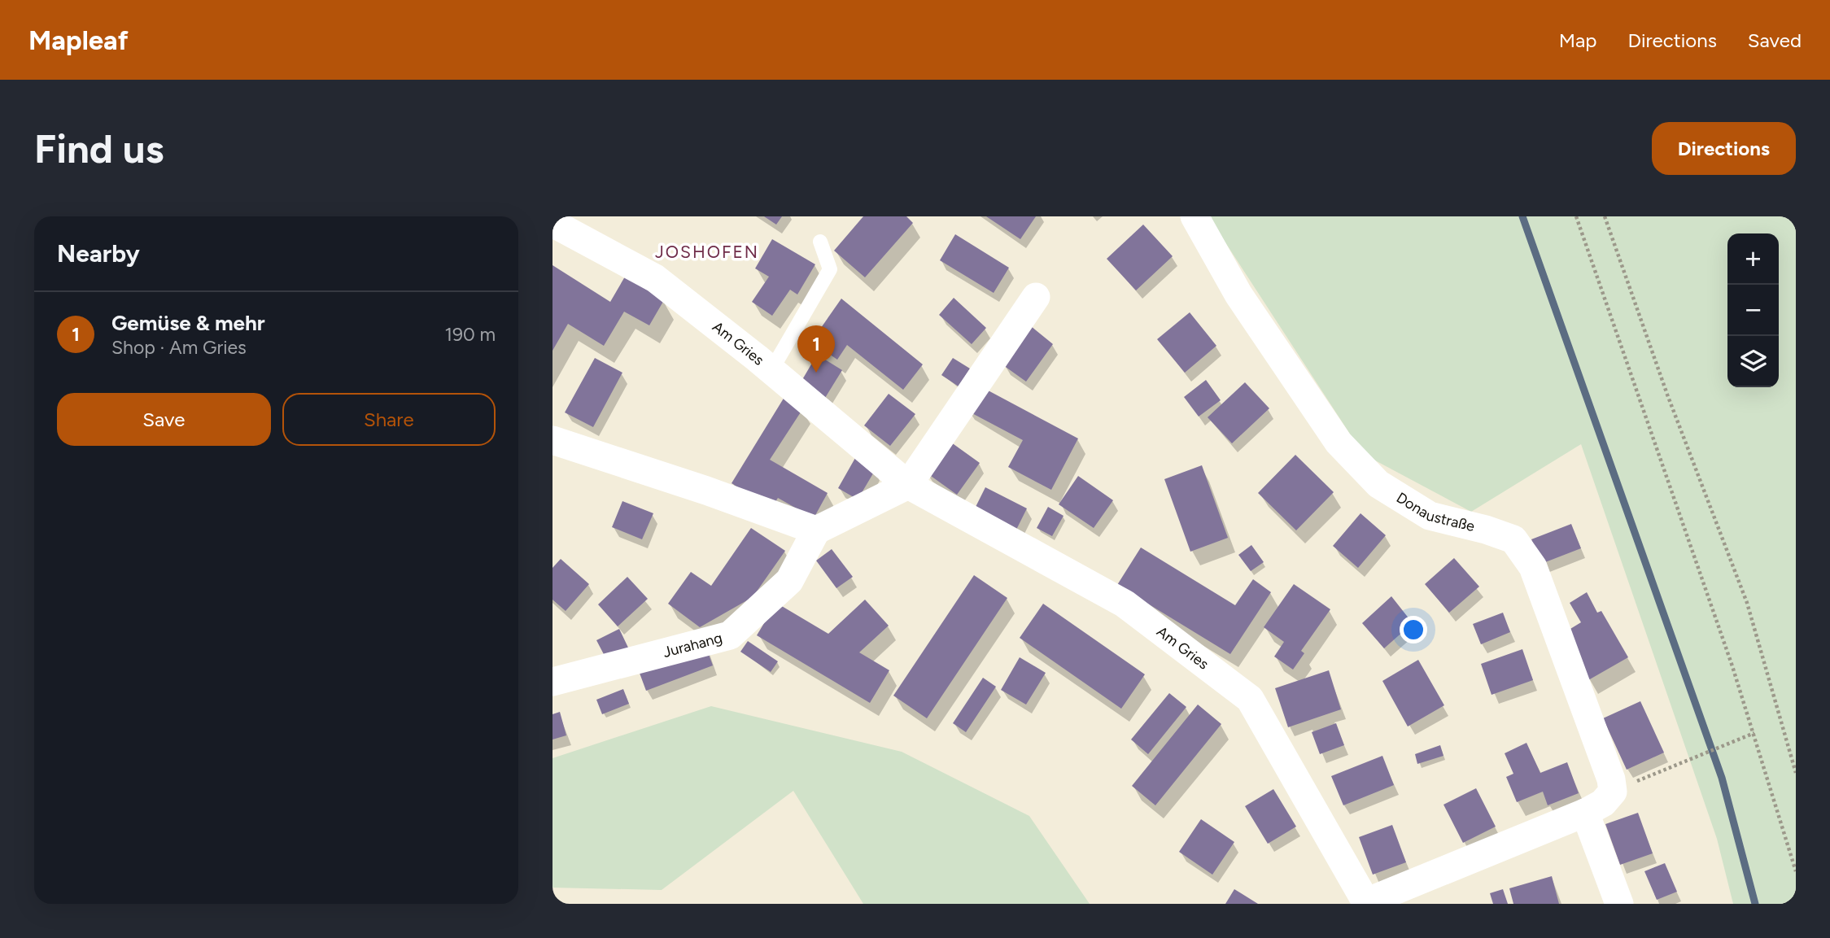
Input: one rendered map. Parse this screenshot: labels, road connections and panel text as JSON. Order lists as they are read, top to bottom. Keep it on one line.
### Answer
{"streets":{"street":["Am Gries","Donaustraße","Jurahang"]},"districts":["JOSHOFEN"],"page":{"header":"Mapleaf","nav":["Map","Directions","Saved"],"buttons":["Directions",["Save","Share"]],"title":"Find us","heading":"Nearby","map_buttons":["+","−"],"list":[{"mark":"1","name":"Gemüse & mehr","note":"Shop · Am Gries","value":"190 m"}],"pins":"1"}}
